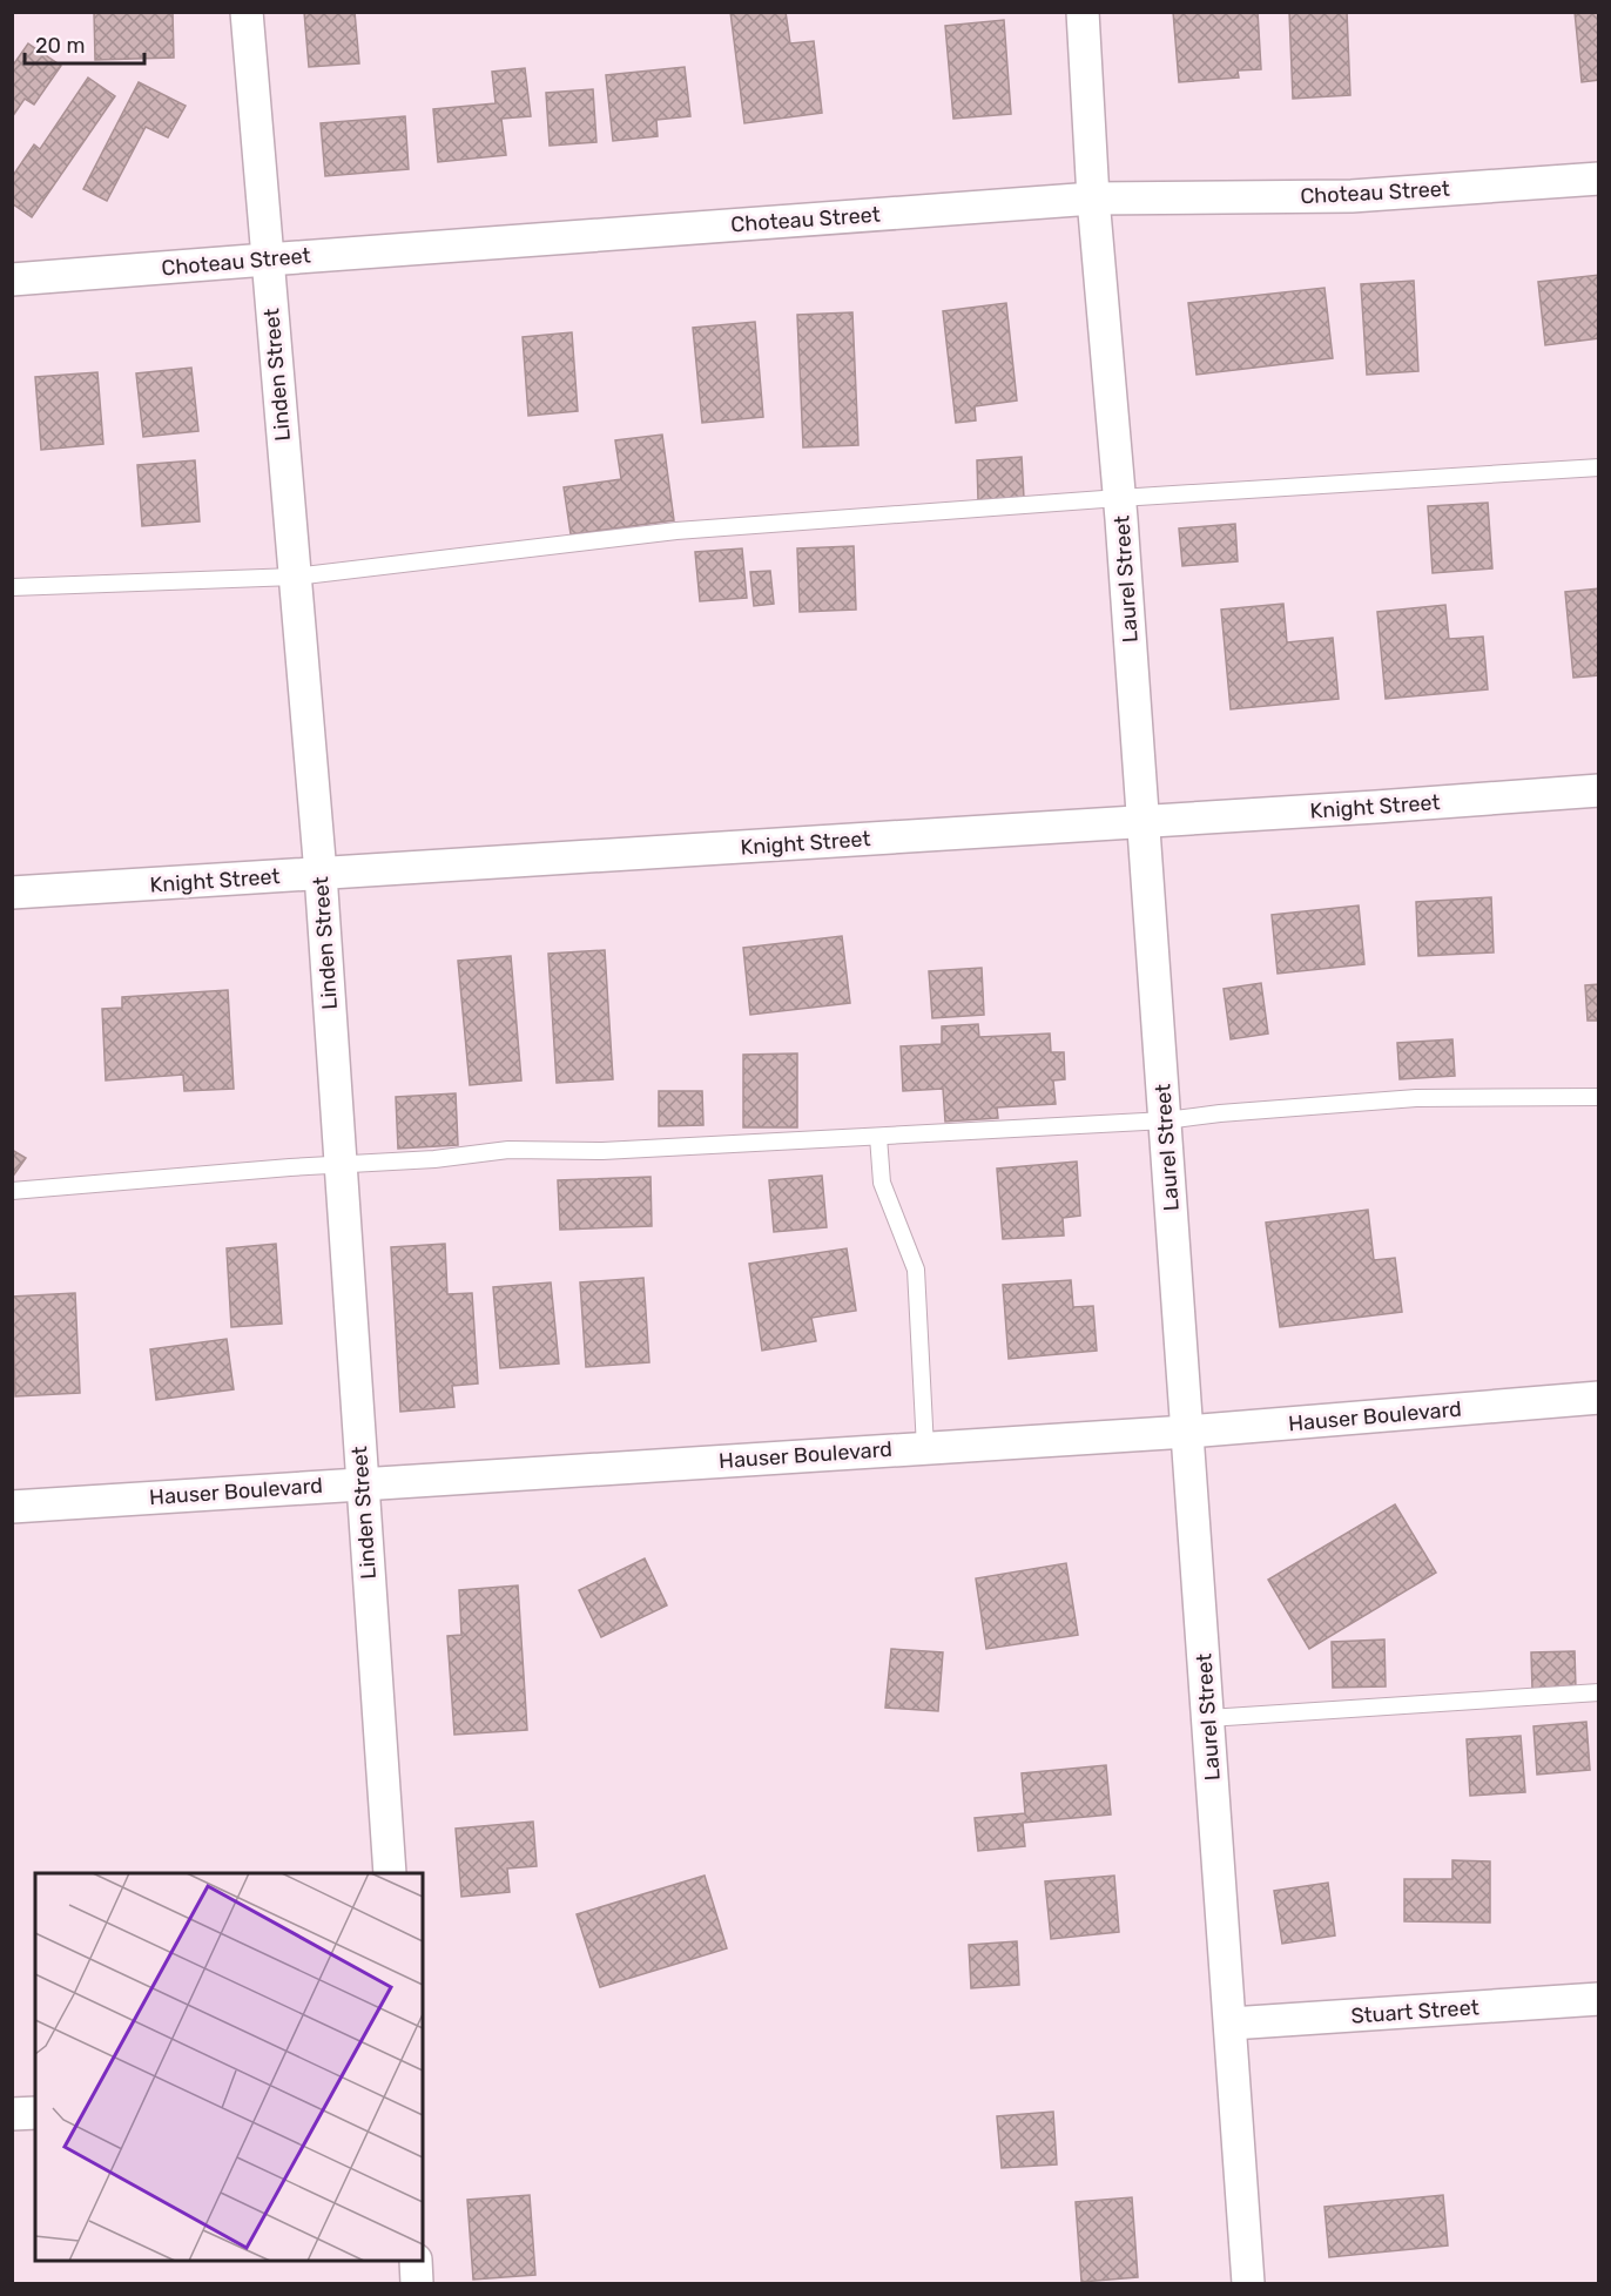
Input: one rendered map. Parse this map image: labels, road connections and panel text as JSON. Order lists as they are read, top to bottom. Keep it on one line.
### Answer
{"streets":{"street":["Choteau Street","Linden Street","Laurel Street","Knight Street","Hauser Boulevard","Stuart Street"]},"crossings":[["Choteau Street","Linden Street"],["Choteau Street","Laurel Street"],["Linden Street","Knight Street"],["Linden Street","Hauser Boulevard"],["Laurel Street","Knight Street"],["Laurel Street","Hauser Boulevard"],["Laurel Street","Stuart Street"]],"scale_bar":"20 m"}
